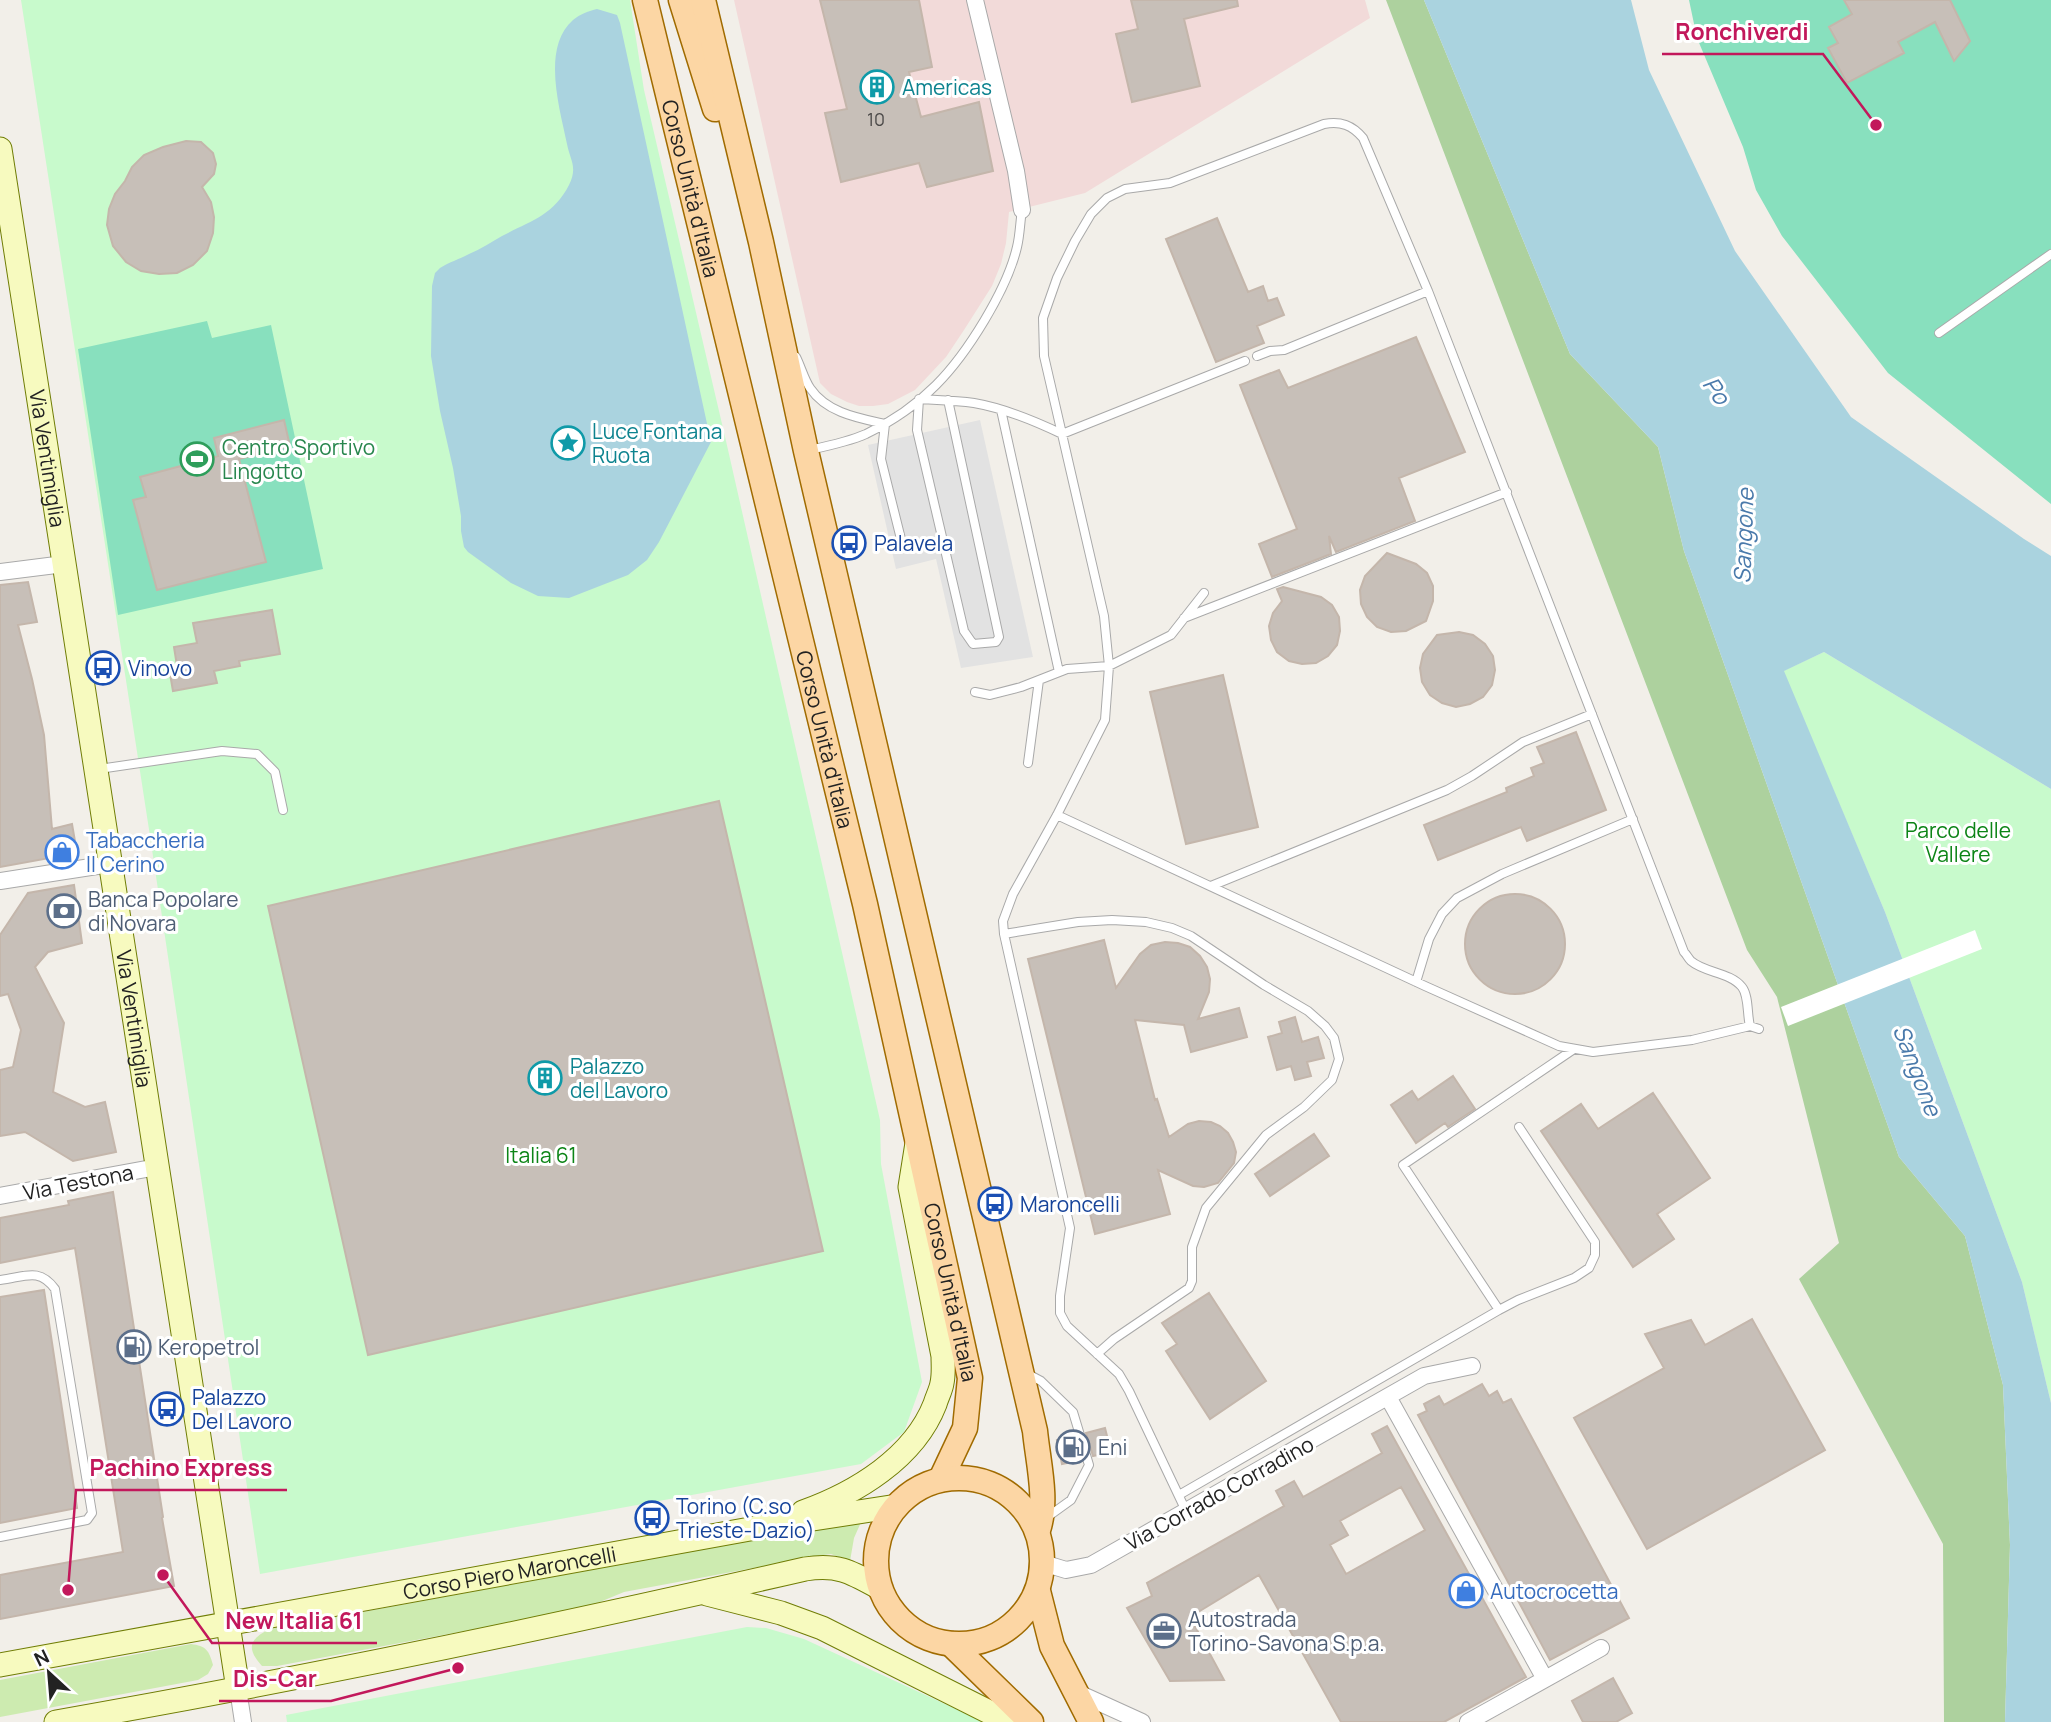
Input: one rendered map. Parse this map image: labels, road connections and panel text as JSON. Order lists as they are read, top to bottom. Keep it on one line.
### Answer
{"streets":{"main road":["Corso Unità d'Italia","Via Ventimiglia","Corso Piero Maroncelli"],"street":["Via Testona","Via Corrado Corradino"]},"crossings":[["Corso Unità d'Italia","Via Corrado Corradino"],["Corso Unità d'Italia","Corso Piero Maroncelli"],["Via Ventimiglia","Via Testona"],["Via Ventimiglia","Corso Piero Maroncelli"],["Via Corrado Corradino","Corso Piero Maroncelli"]],"water":["Po","Sangone"],"parks":["Parco delle Vallere","Italia 61"],"places":{"building":["Americas","Palazzo del Lavoro"],"other":["Ronchiverdi","New Italia 61","Pachino Express","Dis-Car"],"place":["Luce Fontana Ruota"],"sports":["Centro Sportivo Lingotto"],"bus stop":["Palavela","Vinovo","Maroncelli","Palazzo Del Lavoro","Torino (C.so Trieste-Dazio)"],"shop":["Tabaccheria Il Cerino","Autocrocetta"],"bank":["Banca Popolare di Novara"],"fuel station":["Keropetrol","Eni"],"office":["Autostrada Torino-Savona S.p.a."]},"house_numbers":["10"],"north":"top left"}
